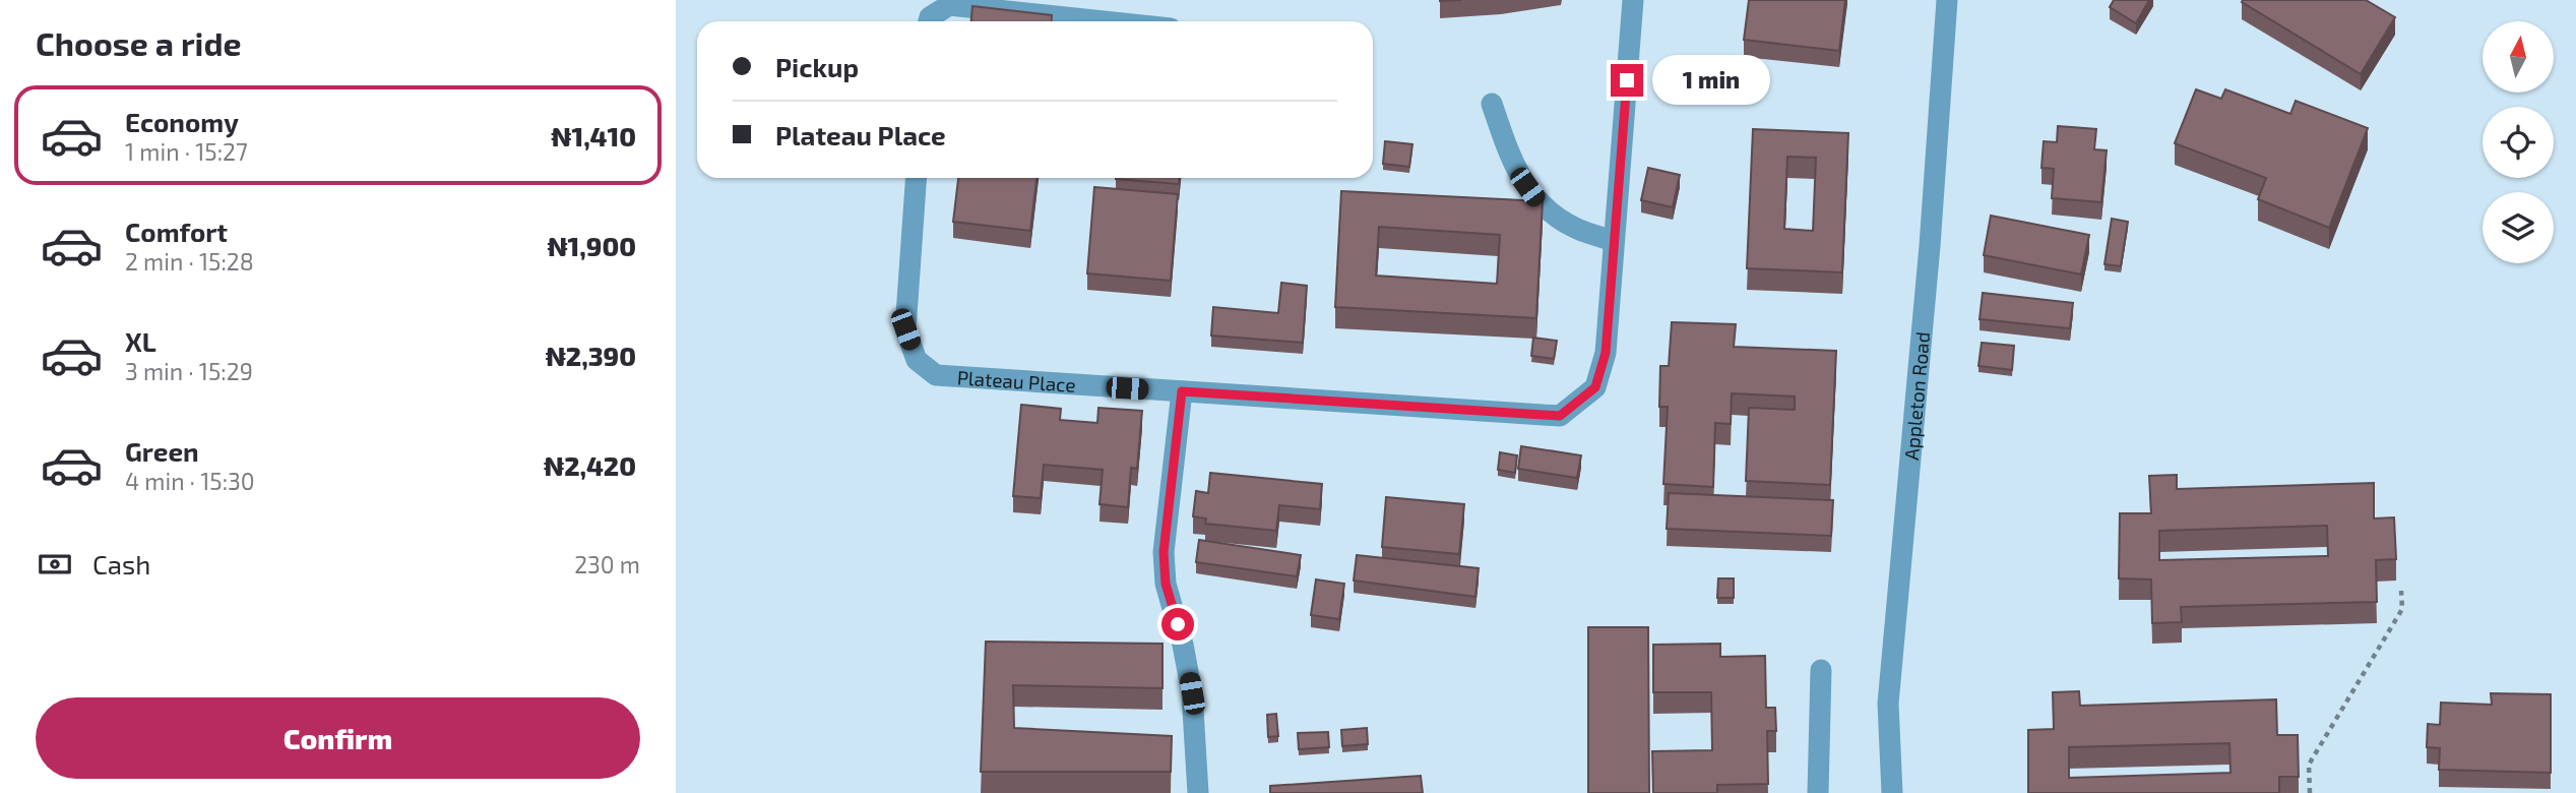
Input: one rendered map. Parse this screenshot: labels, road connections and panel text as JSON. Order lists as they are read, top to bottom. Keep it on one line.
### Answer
{"streets":{"street":["Plateau Place","Appleton Road"]},"north":"top","page":{"heading":"Choose a ride","banner":["Pickup","Plateau Place"],"bubble":"1 min","list":[{"name":"Economy","note":"1 min · 15:27","value":"₦1,410"},{"name":"Comfort","note":"2 min · 15:28","value":"₦1,900"},{"name":"XL","note":"3 min · 15:29","value":"₦2,390"},{"name":"Green","note":"4 min · 15:30","value":"₦2,420"}],"pay":["Cash","230 m"],"buttons":"Confirm"}}
